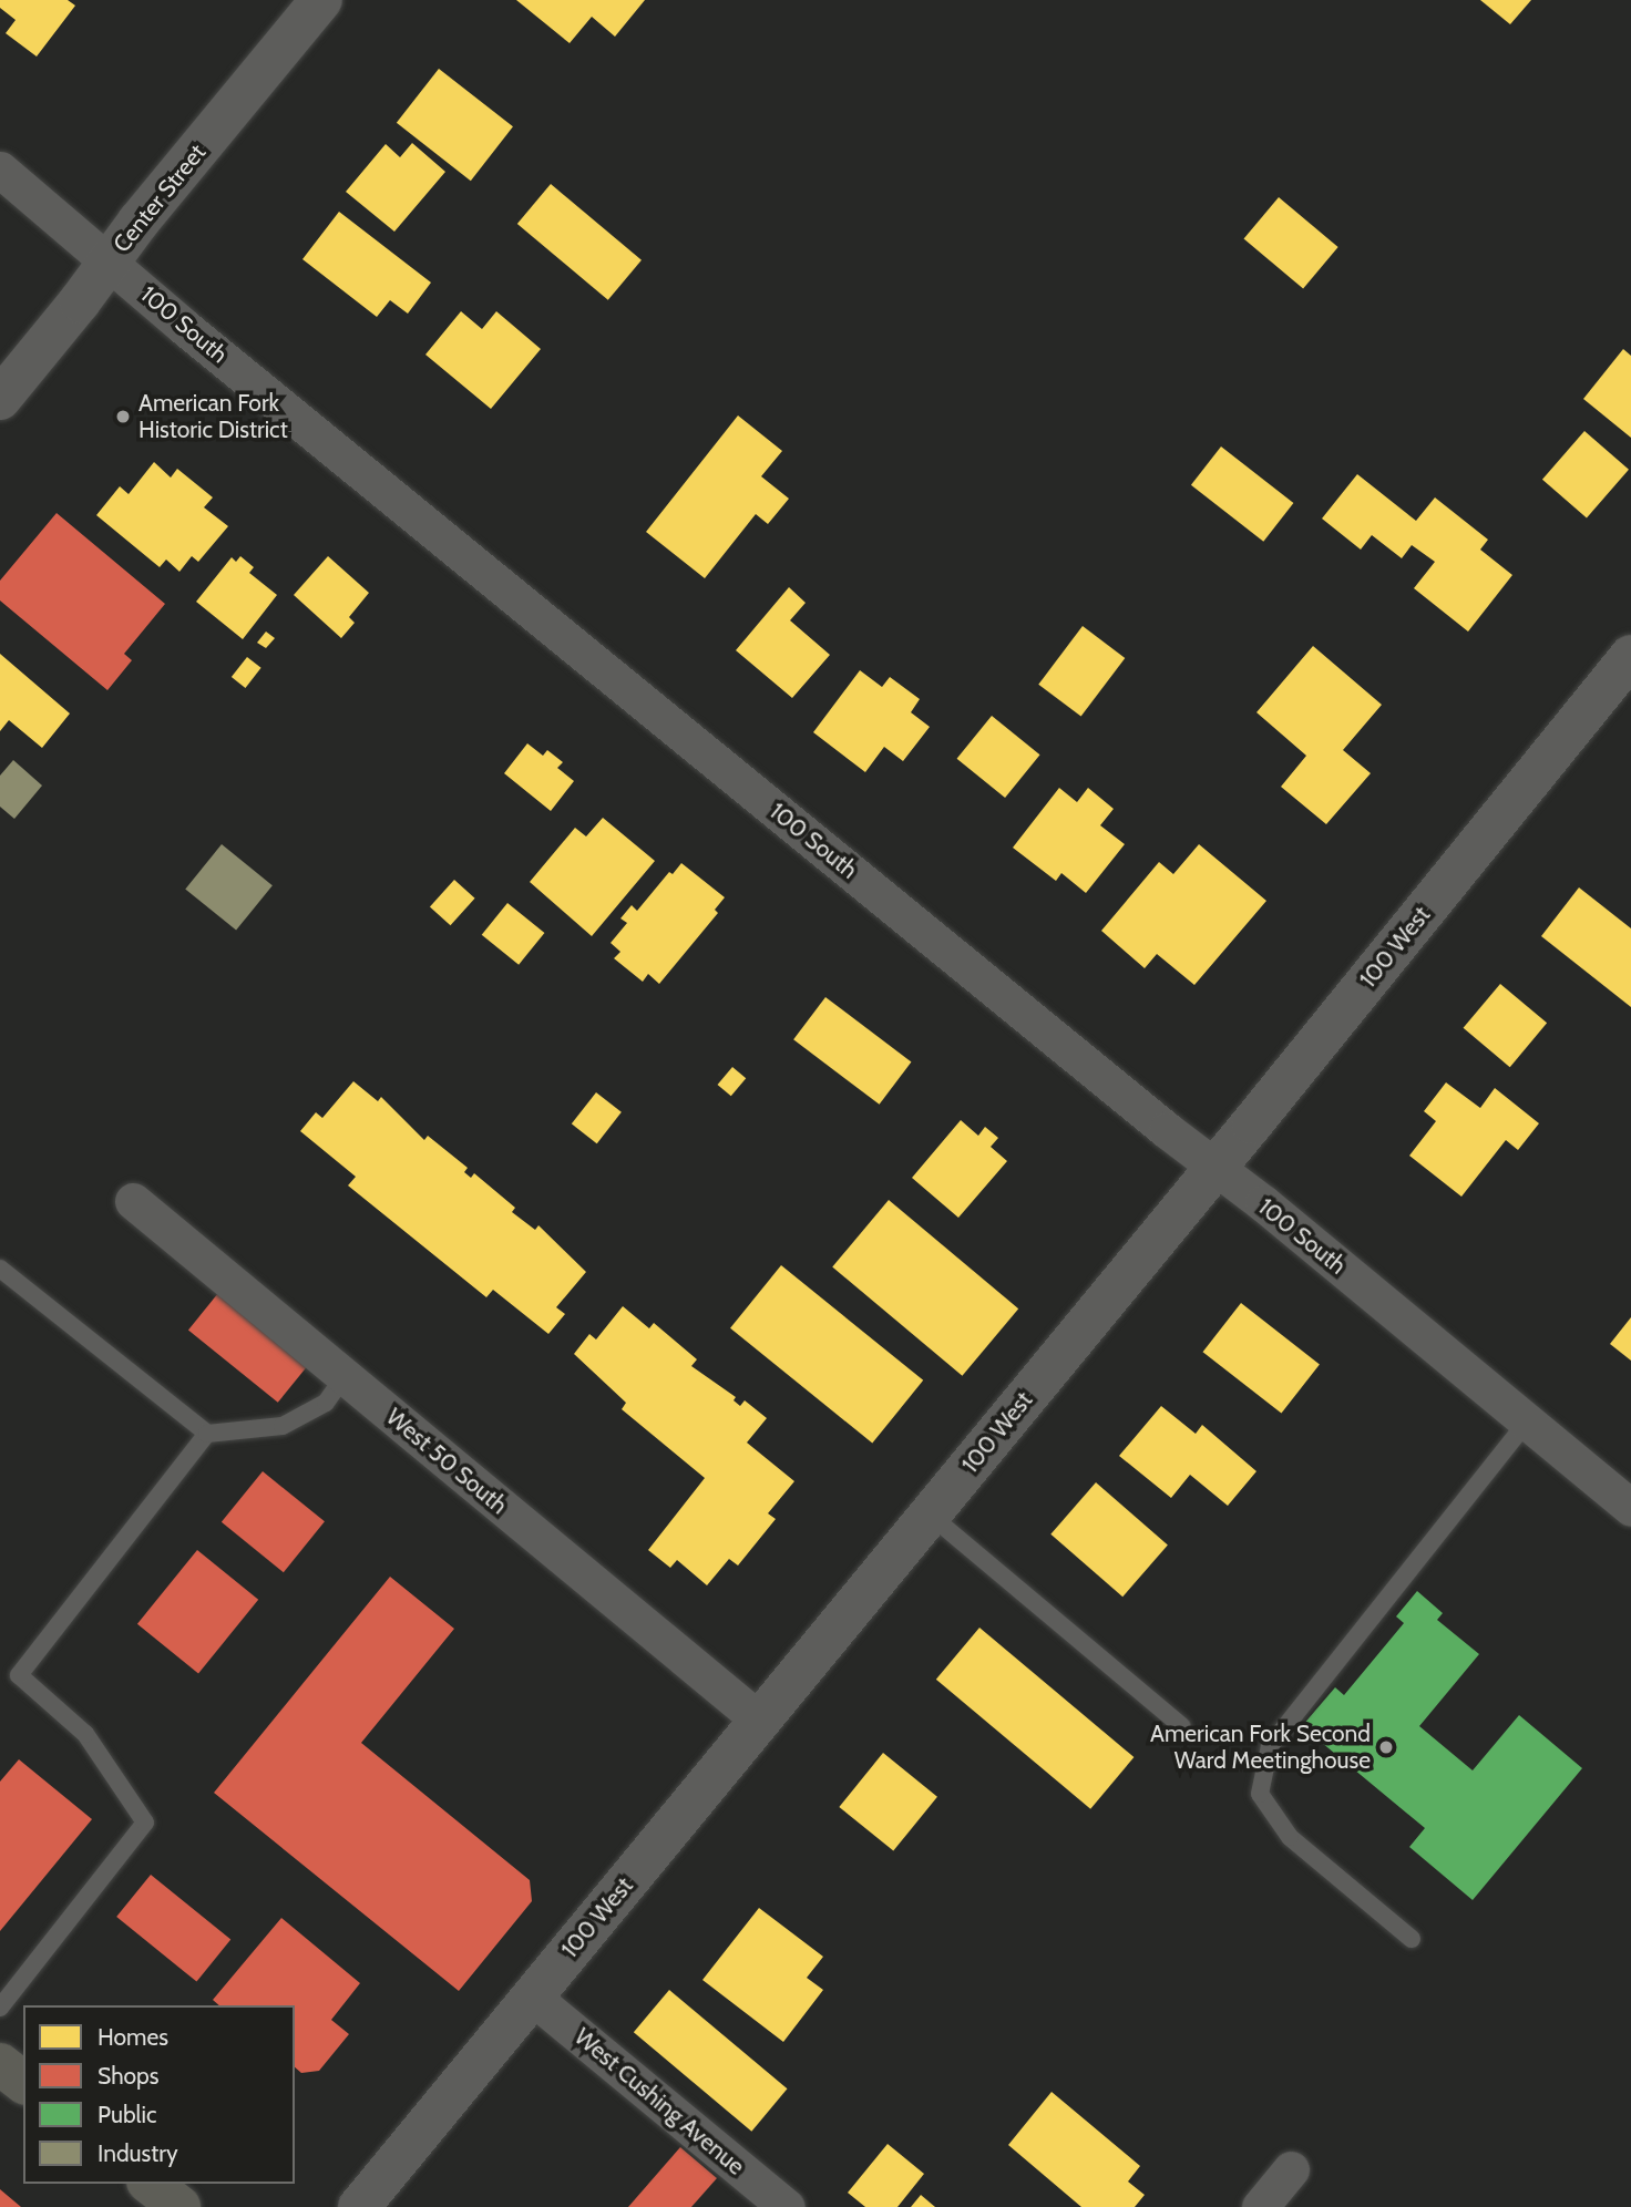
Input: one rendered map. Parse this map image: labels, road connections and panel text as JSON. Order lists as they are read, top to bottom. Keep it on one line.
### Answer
{"streets":{"street":["Center Street","100 South","100 West","West 50 South","West Cushing Avenue"]},"crossings":[["Center Street","100 South"],["100 South","100 West"],["100 West","West 50 South"],["100 West","West Cushing Avenue"]],"places":["American Fork Historic District","American Fork Second Ward Meetinghouse"],"legend":["Homes","Shops","Public","Industry"]}
